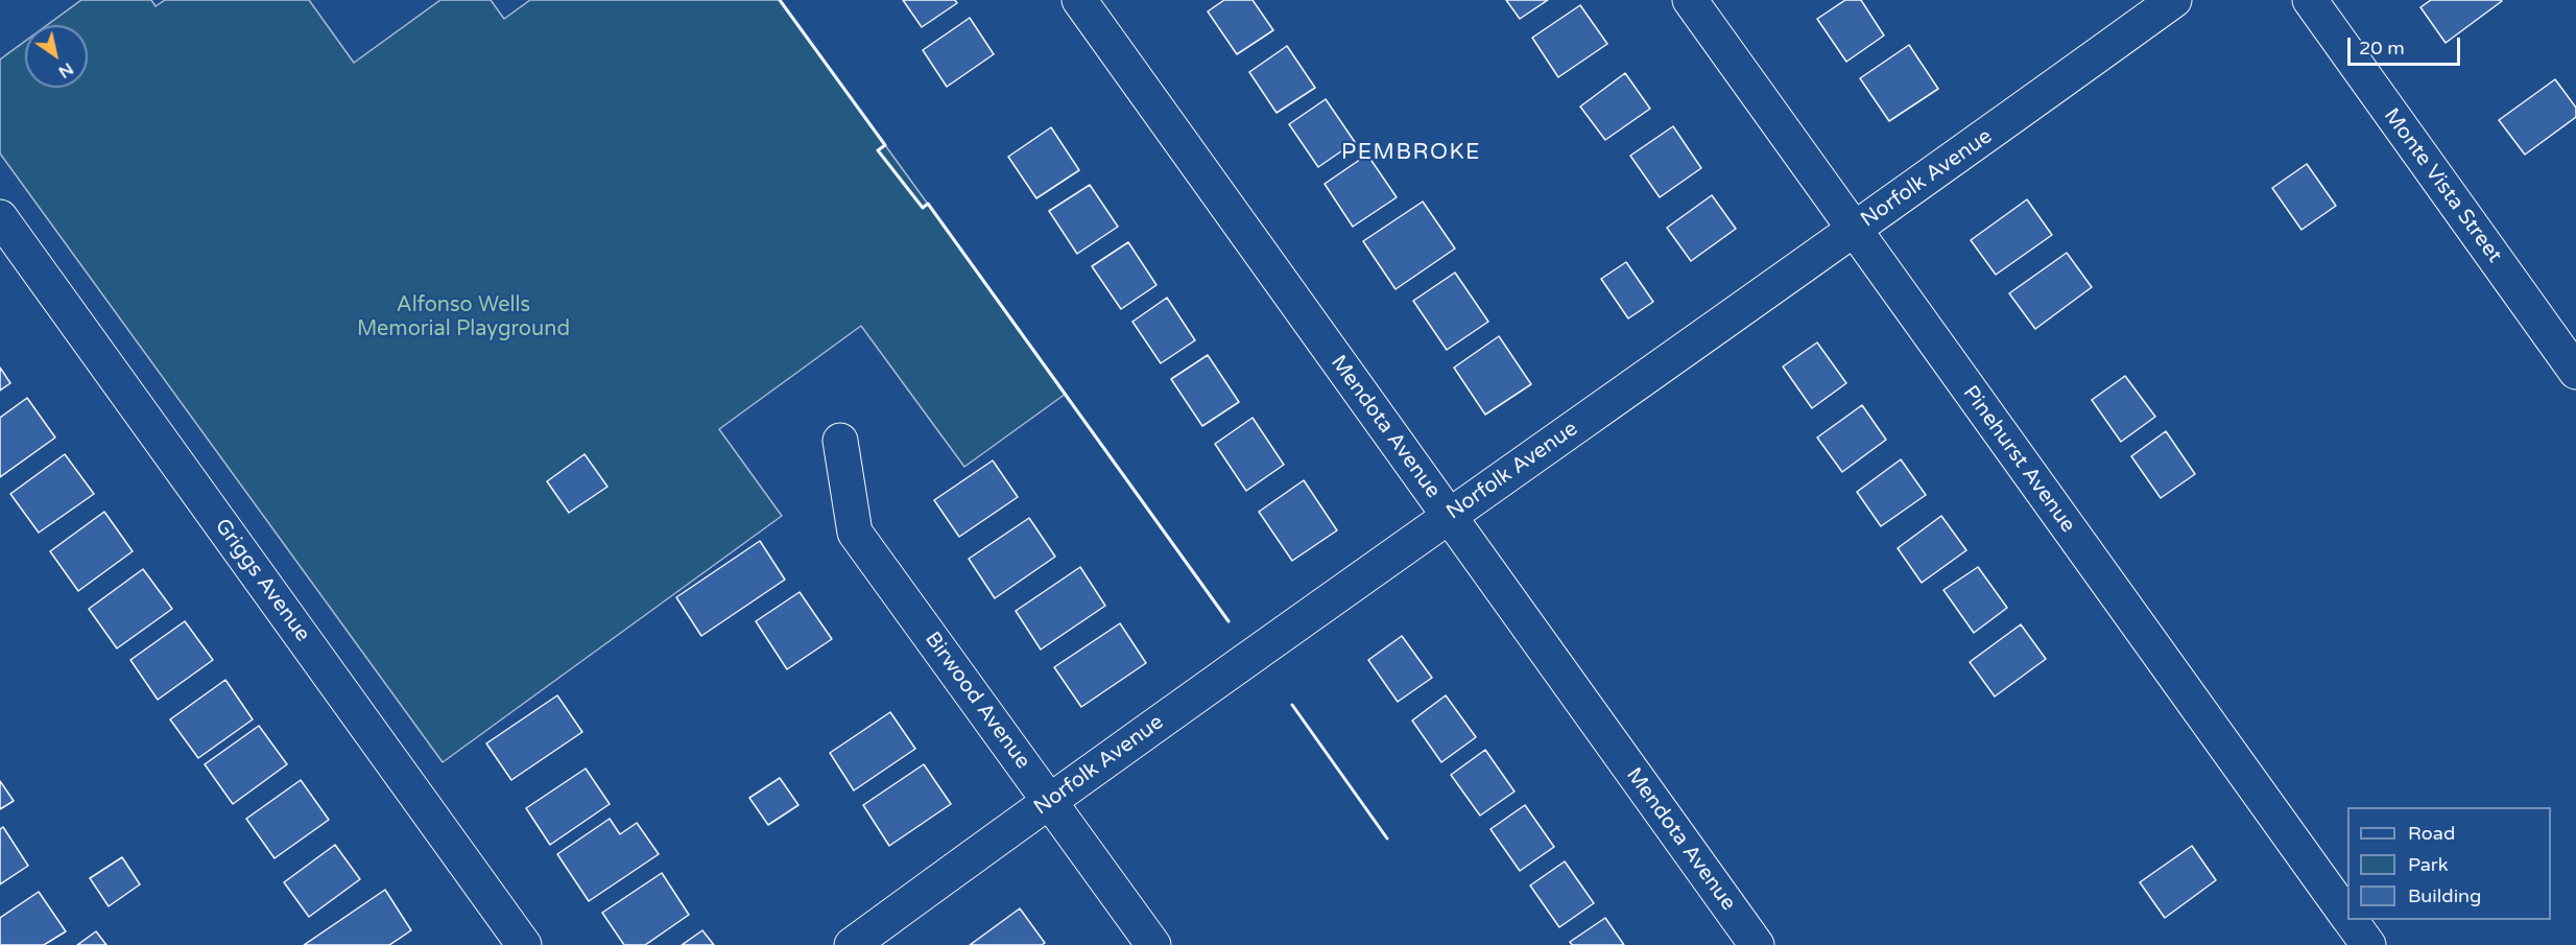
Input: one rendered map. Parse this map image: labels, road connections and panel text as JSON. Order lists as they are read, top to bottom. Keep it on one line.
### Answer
{"streets":{"street":["Norfolk Avenue","Monte Vista Street","Mendota Avenue","Pinehurst Avenue","Griggs Avenue","Birwood Avenue"]},"crossings":[["Norfolk Avenue","Mendota Avenue"],["Norfolk Avenue","Pinehurst Avenue"],["Norfolk Avenue","Birwood Avenue"]],"districts":["PEMBROKE"],"parks":["Alfonso Wells Memorial Playground"],"legend":["Road","Park","Building"],"scale_bar":"20 m","north":"bottom right"}
